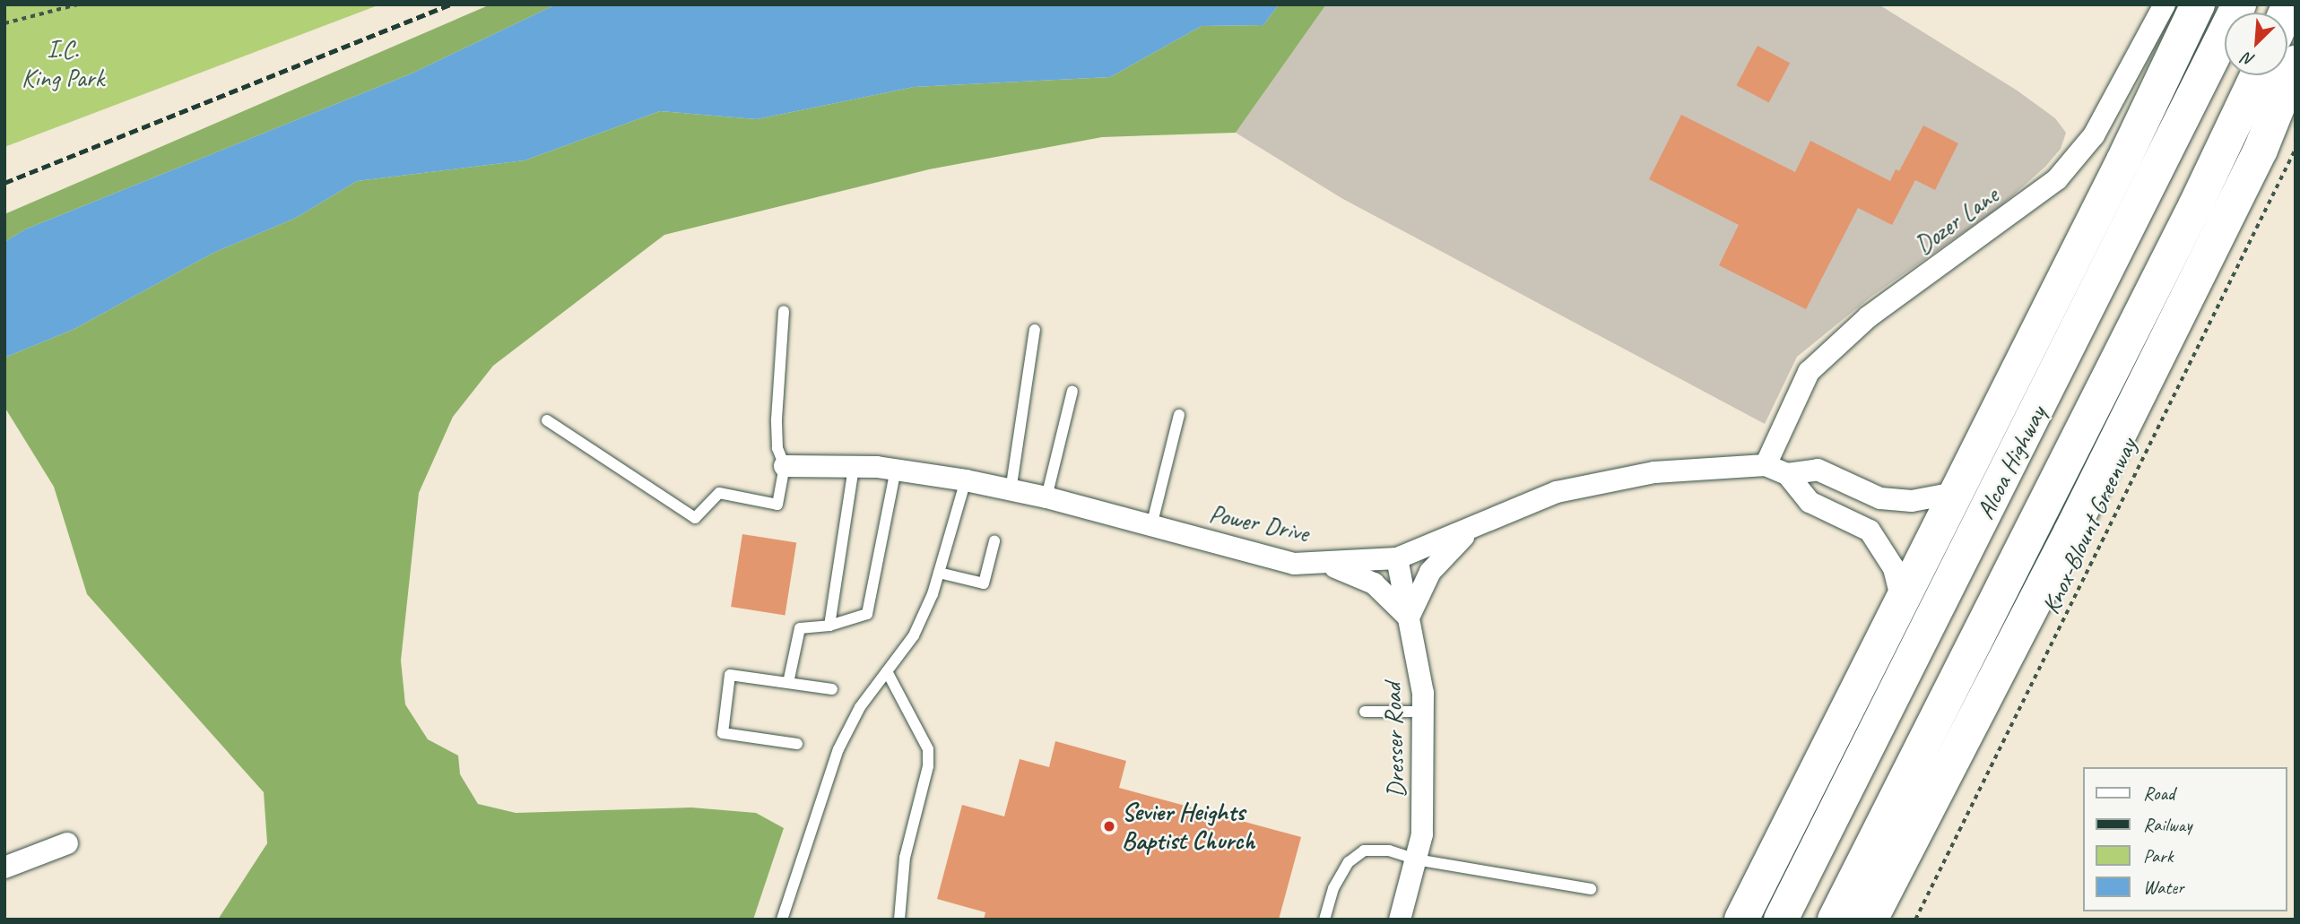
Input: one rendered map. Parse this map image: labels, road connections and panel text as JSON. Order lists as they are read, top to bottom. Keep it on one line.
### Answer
{"streets":{"highway":["Alcoa Highway"],"street":["Dozer Lane","Power Drive","Dresser Road"],"path":["Knox-Blount Greenway"]},"crossings":[["Dozer Lane","Power Drive"],["Power Drive","Dresser Road"]],"parks":["I.C. King Park"],"places":["Sevier Heights Baptist Church"],"legend":["Road","Railway","Park","Water"],"north":"bottom left"}
